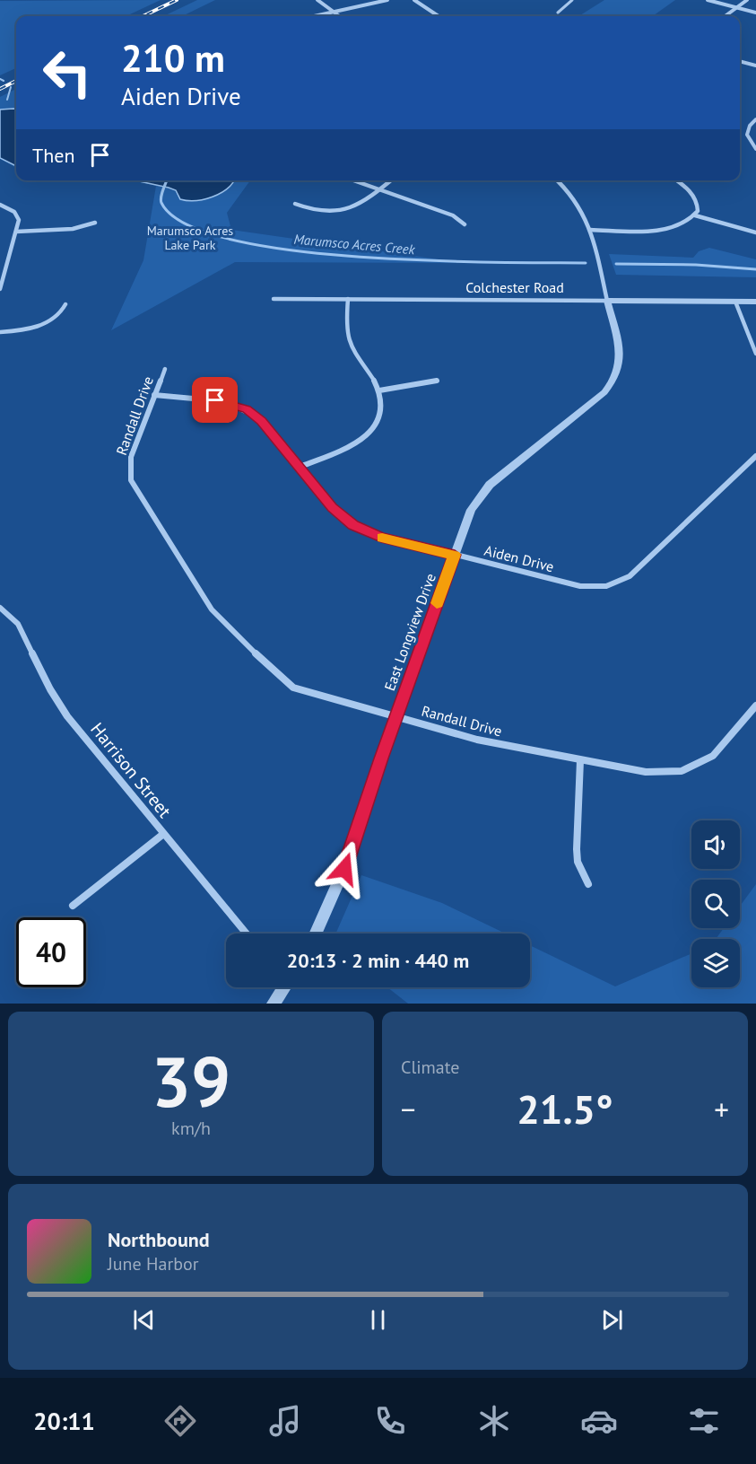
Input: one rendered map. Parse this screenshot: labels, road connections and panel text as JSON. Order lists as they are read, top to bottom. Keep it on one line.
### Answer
{"streets":{"street":["Colchester Road","Randall Drive","Aiden Drive","East Longview Drive","Harrison Street"]},"crossings":[["Colchester Road","East Longview Drive"],["Randall Drive","Aiden Drive"],["Randall Drive","East Longview Drive"],["Aiden Drive","East Longview Drive"]],"water":["Marumsco Acres Creek"],"parks":["Marumsco Acres Lake Park"],"page":{"turn":["210 m","Aiden Drive"],"then":"Then","limit":"40","trip":"20:13 · 2 min · 440 m","tile":[["39","km/h"],"Climate"],"heat":["−","21.5°","+"],"song":["Northbound","June Harbor"],"tabs":"20:11"}}
